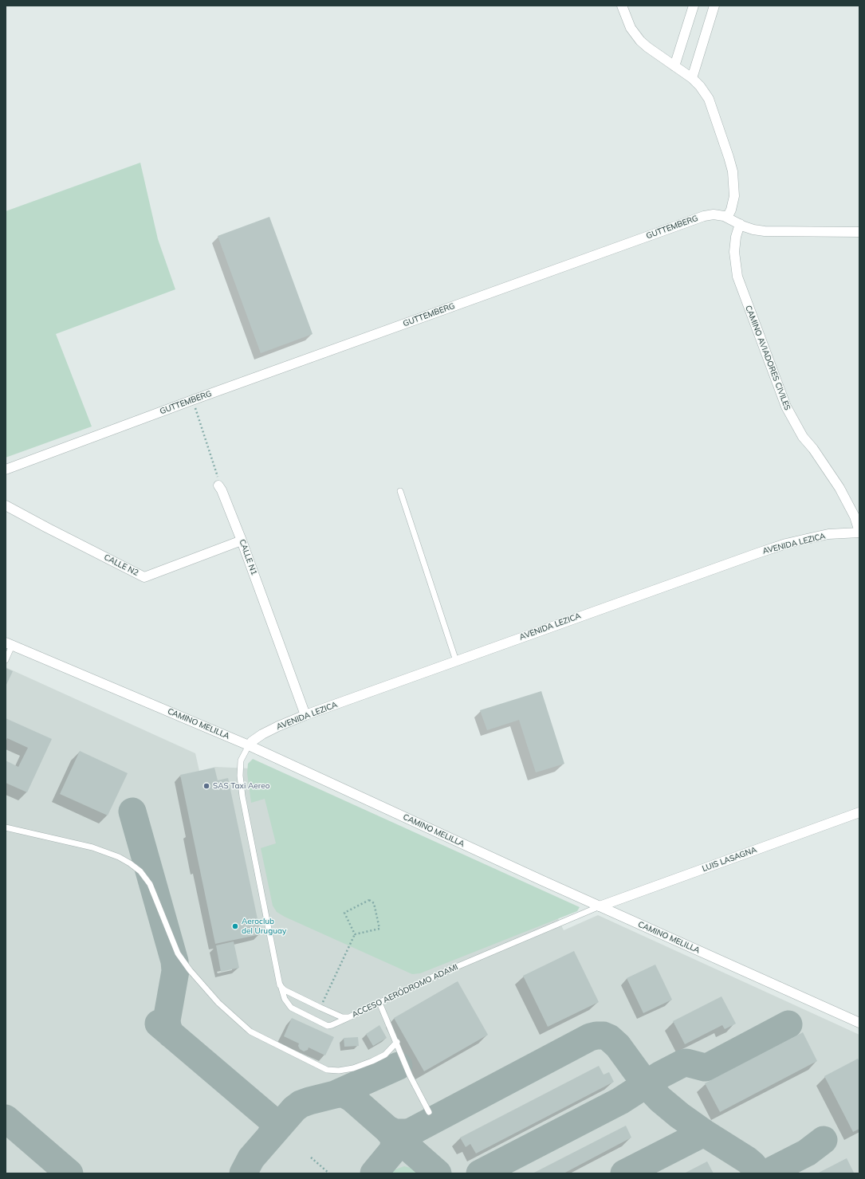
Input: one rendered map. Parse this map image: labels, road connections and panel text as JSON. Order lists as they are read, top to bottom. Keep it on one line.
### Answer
{"streets":{"street":["GUTTEMBERG","CAMINO AVIADORES CIVILES","AVENIDA LEZICA","CALLE N1","CALLE N2","CAMINO MELILLA","LUIS LASAGNA"],"lane":["ACCESO AERÓDROMO ADAMI"]},"crossings":[["GUTTEMBERG","CAMINO AVIADORES CIVILES"],["CAMINO AVIADORES CIVILES","AVENIDA LEZICA"],["AVENIDA LEZICA","CALLE N1"],["AVENIDA LEZICA","CAMINO MELILLA"],["CALLE N1","CALLE N2"],["CAMINO MELILLA","LUIS LASAGNA"],["CAMINO MELILLA","ACCESO AERÓDROMO ADAMI"],["LUIS LASAGNA","ACCESO AERÓDROMO ADAMI"]],"places":["SAS Taxi Aereo","Aeroclub del Uruguay"]}
